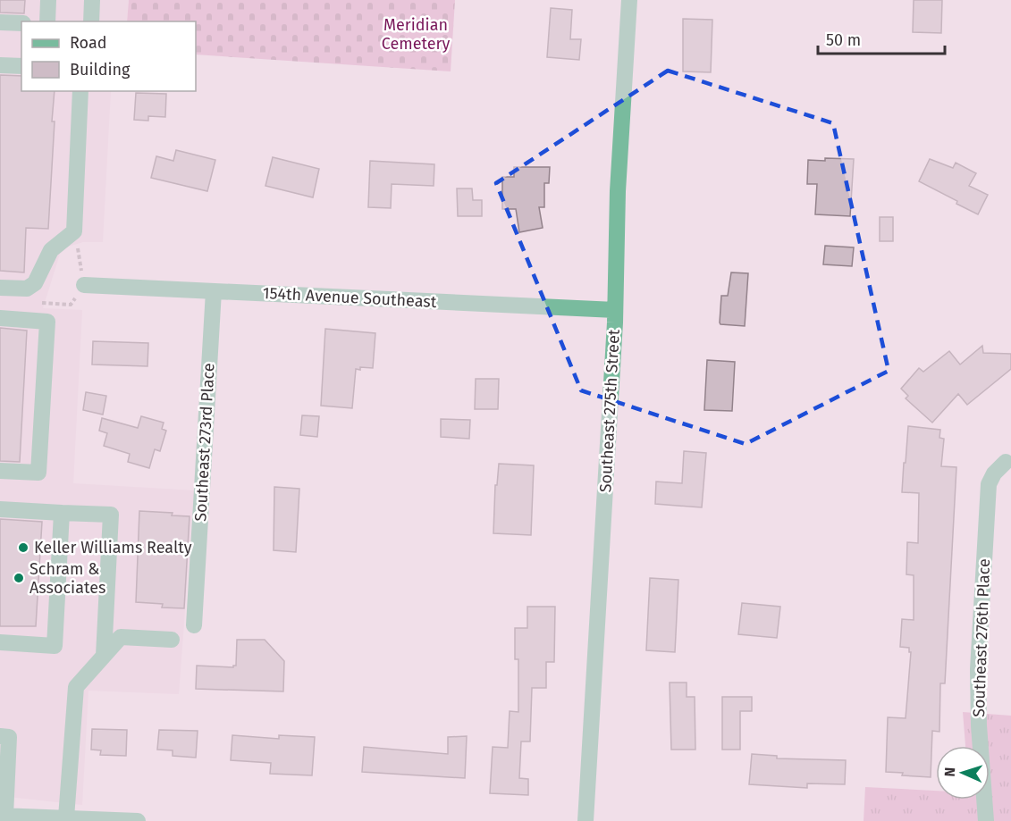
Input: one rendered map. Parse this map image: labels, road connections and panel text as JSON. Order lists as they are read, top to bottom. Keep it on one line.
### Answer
{"streets":{"street":["154th Avenue Southeast","Southeast 275th Street","Southeast 273rd Place","Southeast 276th Place"]},"crossings":[["154th Avenue Southeast","Southeast 275th Street"],["154th Avenue Southeast","Southeast 273rd Place"]],"parks":["Meridian Cemetery"],"places":["Keller Williams Realty","Schram & Associates"],"legend":["Road","Building"],"scale_bar":"50 m","north":"left"}
